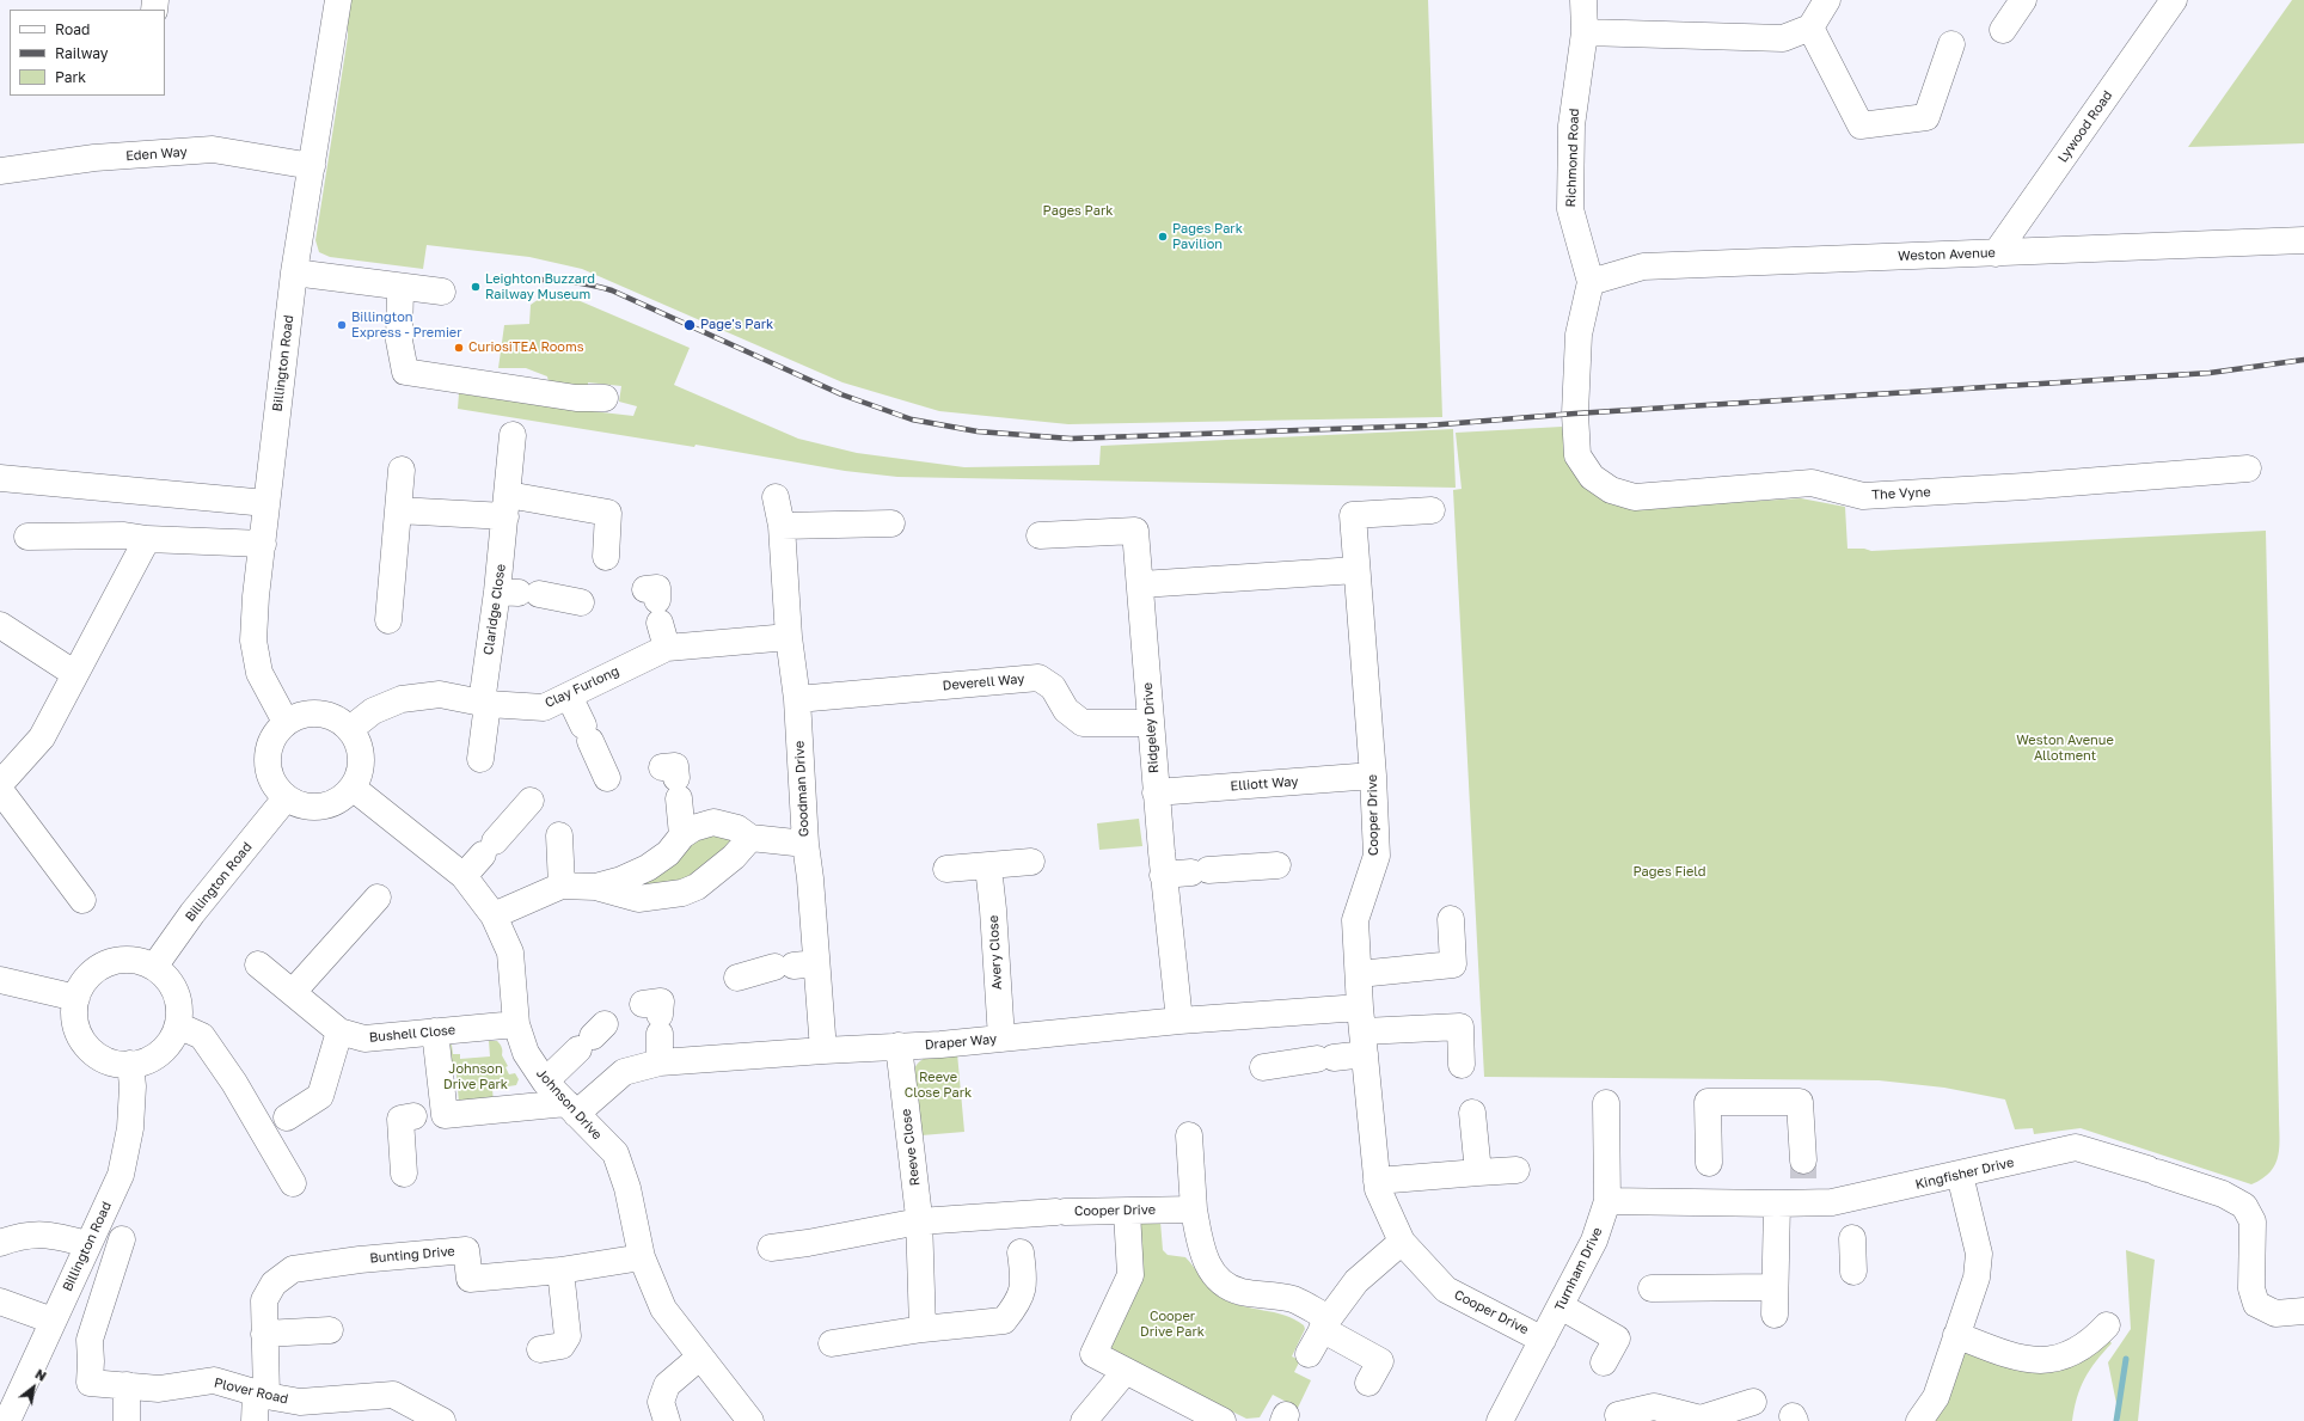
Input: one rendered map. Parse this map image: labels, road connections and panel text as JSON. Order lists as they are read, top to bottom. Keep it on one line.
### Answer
{"streets":{"street":["Lywood Road","Eden Way","Richmond Road","Weston Avenue","Billington Road","The Vyne","Claridge Close","Deverell Way","Clay Furlong","Ridgeley Drive","Elliott Way","Goodman Drive","Cooper Drive","Avery Close","Bushell Close","Draper Way","Johnson Drive","Reeve Close","Kingfisher Drive","Bunting Drive","Turnham Drive","Plover Road"]},"crossings":[["Lywood Road","Weston Avenue"],["Eden Way","Billington Road"],["Richmond Road","Weston Avenue"],["Richmond Road","The Vyne"],["Billington Road","Clay Furlong"],["Billington Road","Johnson Drive"],["Claridge Close","Clay Furlong"],["Deverell Way","Ridgeley Drive"],["Deverell Way","Goodman Drive"],["Clay Furlong","Goodman Drive"],["Clay Furlong","Johnson Drive"],["Ridgeley Drive","Elliott Way"],["Ridgeley Drive","Draper Way"],["Elliott Way","Cooper Drive"],["Goodman Drive","Draper Way"],["Cooper Drive","Draper Way"],["Cooper Drive","Reeve Close"],["Cooper Drive","Turnham Drive"],["Avery Close","Draper Way"],["Bushell Close","Johnson Drive"],["Draper Way","Johnson Drive"],["Draper Way","Reeve Close"],["Johnson Drive","Bunting Drive"],["Kingfisher Drive","Turnham Drive"],["Bunting Drive","Plover Road"]],"parks":["Pages Park","Weston Avenue Allotment","Pages Field","Johnson Drive Park","Reeve Close Park","Cooper Drive Park"],"places":["Pages Park Pavilion","Leighton Buzzard Railway Museum","Billington Express - Premier","Page's Park","CuriosiTEA Rooms"],"legend":["Road","Railway","Park"],"north":"top right"}
